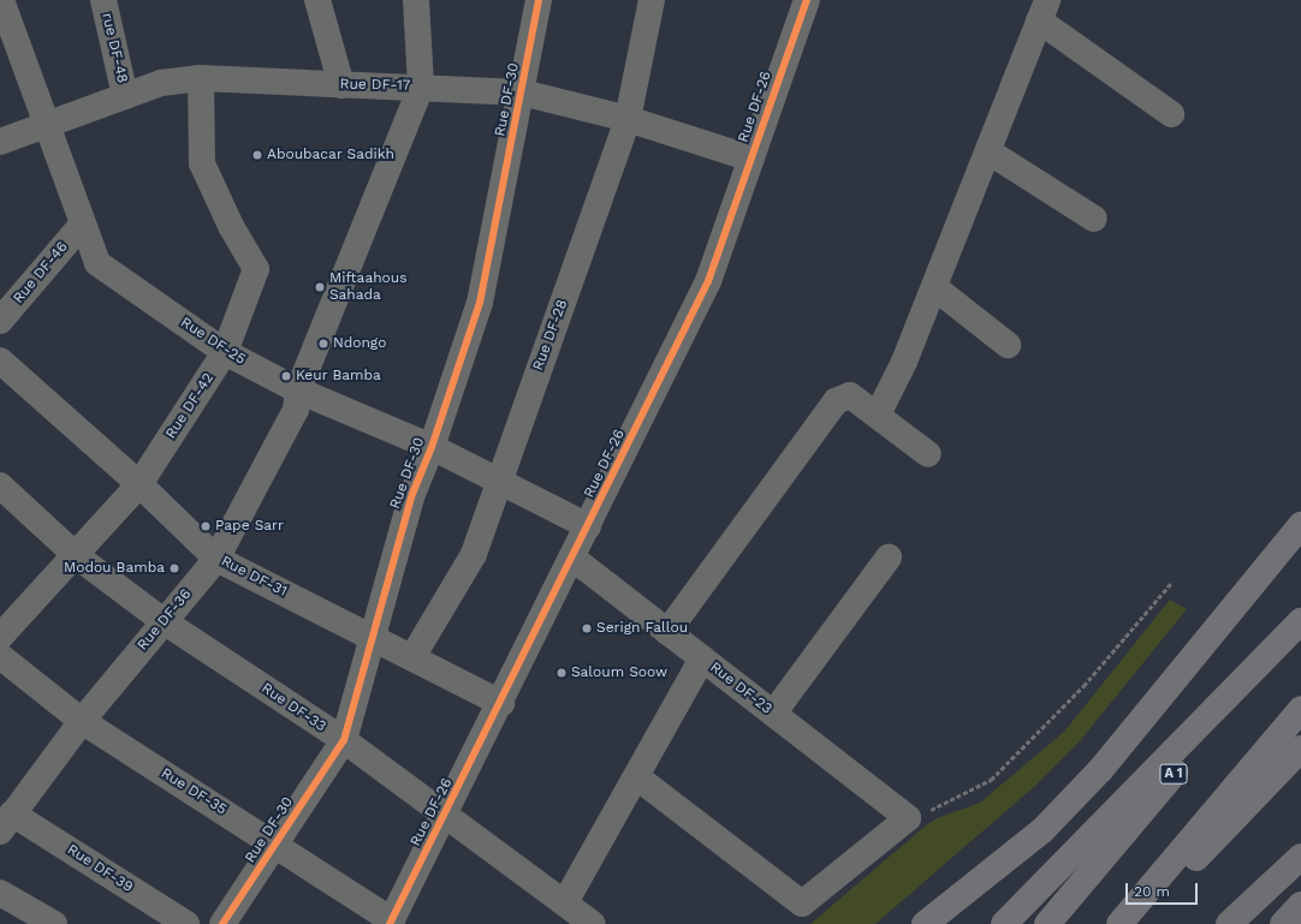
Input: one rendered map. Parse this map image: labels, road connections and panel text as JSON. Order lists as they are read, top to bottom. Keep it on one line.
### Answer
{"streets":{"highway":["A 1"],"street":["rue DF-48","Rue DF-17","Rue DF-30","Rue DF-26","Rue DF-46","Rue DF-28","Rue DF-25","Rue DF-42","Rue DF-31","Rue DF-36","Rue DF-23","Rue DF-33","Rue DF-35","Rue DF-39"]},"crossings":[["rue DF-48","Rue DF-17"],["Rue DF-17","Rue DF-30"],["Rue DF-17","Rue DF-26"],["Rue DF-17","Rue DF-28"],["Rue DF-17","Rue DF-25"],["Rue DF-17","Rue DF-42"],["Rue DF-17","Rue DF-36"],["Rue DF-30","Rue DF-25"],["Rue DF-30","Rue DF-31"],["Rue DF-30","Rue DF-33"],["Rue DF-30","Rue DF-35"],["Rue DF-26","Rue DF-25"],["Rue DF-26","Rue DF-31"],["Rue DF-26","Rue DF-23"],["Rue DF-26","Rue DF-33"],["Rue DF-26","Rue DF-35"],["Rue DF-46","Rue DF-25"],["Rue DF-28","Rue DF-25"],["Rue DF-28","Rue DF-31"],["Rue DF-25","Rue DF-42"],["Rue DF-25","Rue DF-36"],["Rue DF-42","Rue DF-31"],["Rue DF-42","Rue DF-33"],["Rue DF-31","Rue DF-36"],["Rue DF-36","Rue DF-33"],["Rue DF-36","Rue DF-35"],["Rue DF-36","Rue DF-39"]],"places":["Aboubacar Sadikh","Miftaahous Sahada","Ndongo","Keur Bamba","Pape Sarr","Modou Bamba","Serign Fallou","Saloum Soow"],"scale_bar":"20 m"}
